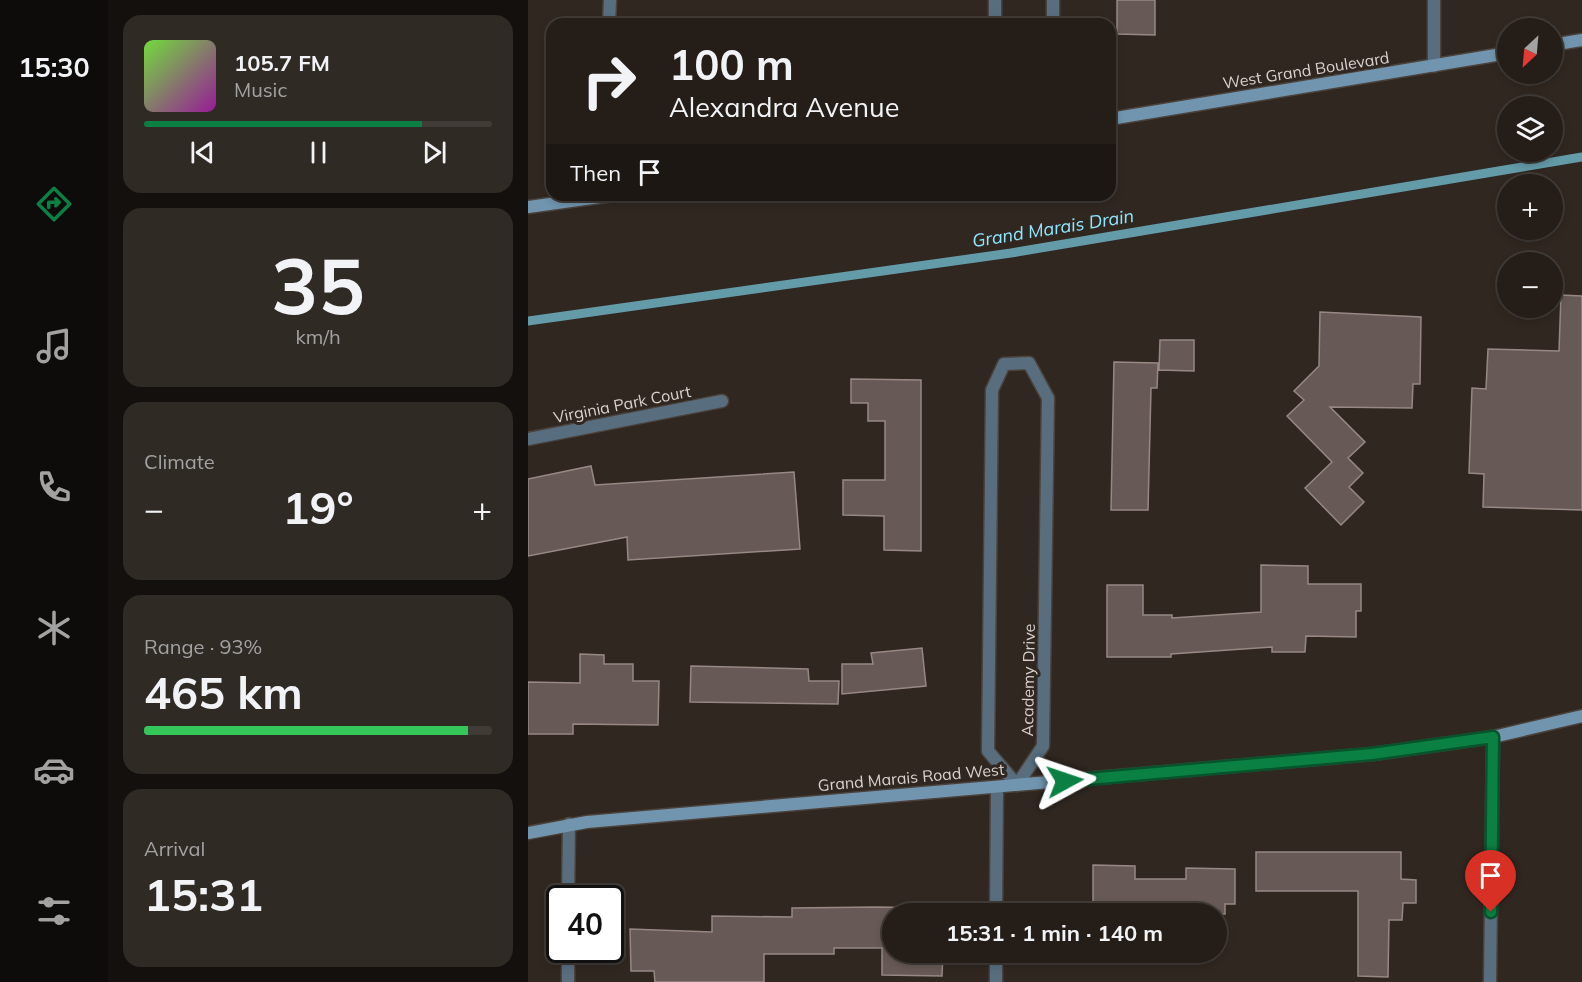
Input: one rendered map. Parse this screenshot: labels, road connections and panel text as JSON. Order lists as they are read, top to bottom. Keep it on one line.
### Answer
{"streets":{"street":["West Grand Boulevard","Virginia Park Court","Academy Drive","Grand Marais Road West"]},"crossings":[["Academy Drive","Grand Marais Road West"]],"water":["Grand Marais Drain"],"north":"bottom left","page":{"tabs":"15:30","map_buttons":["+","−"],"turn":["100 m","Alexandra Avenue"],"song":["105.7 FM","Music"],"then":"Then","tile":[["35","km/h"],"Climate",["Range · 93%","465 km"],["Arrival","15:31"]],"heat":["−","19°","+"],"limit":"40","trip":"15:31 · 1 min · 140 m"}}
